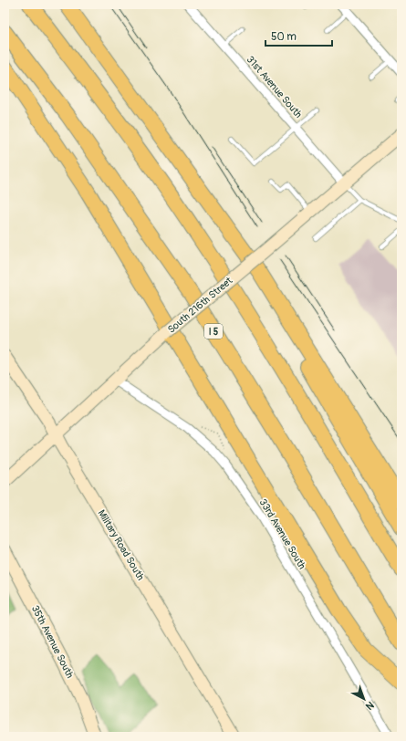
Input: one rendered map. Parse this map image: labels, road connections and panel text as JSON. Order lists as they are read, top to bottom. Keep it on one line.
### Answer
{"streets":{"highway":["I 5"],"main road":["South 216th Street","Military Road South","35th Avenue South"],"street":["31st Avenue South","33rd Avenue South"]},"crossings":[["31st Avenue South","South 216th Street"],["South 216th Street","33rd Avenue South"],["South 216th Street","Military Road South"]],"scale_bar":"50 m","north":"bottom right"}
